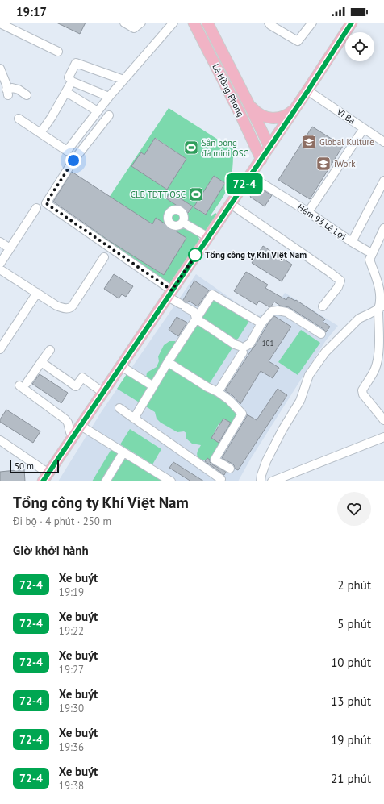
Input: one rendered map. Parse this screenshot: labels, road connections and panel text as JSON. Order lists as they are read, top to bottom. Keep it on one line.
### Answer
{"streets":{"main road":["Lê Hồng Phong"],"street":["Vi Ba","Hẻm 93 Lê Lợi"]},"places":{"school or university":["Global Kulture","iWork"],"sports":["Sân bóng đá mini OSC","CLB TDTT OSC"],"other":["Tổng công ty Khí Việt Nam"]},"lines":["bus line 72-4"],"house_numbers":["101"],"scale_bar":"50 m","page":{"status":"19:17","on_map":"72-4","scale":"50 m","heading":[["Tổng công ty Khí Việt Nam","Đi bộ · 4 phút · 250 m"],"Giờ khởi hành"],"list":[{"mark":"72-4","name":"Xe buýt","note":"19:19","value":"2 phút"},{"mark":"72-4","name":"Xe buýt","note":"19:22","value":"5 phút"},{"mark":"72-4","name":"Xe buýt","note":"19:27","value":"10 phút"},{"mark":"72-4","name":"Xe buýt","note":"19:30","value":"13 phút"},{"mark":"72-4","name":"Xe buýt","note":"19:36","value":"19 phút"},{"mark":"72-4","name":"Xe buýt","note":"19:38","value":"21 phút"}]}}
